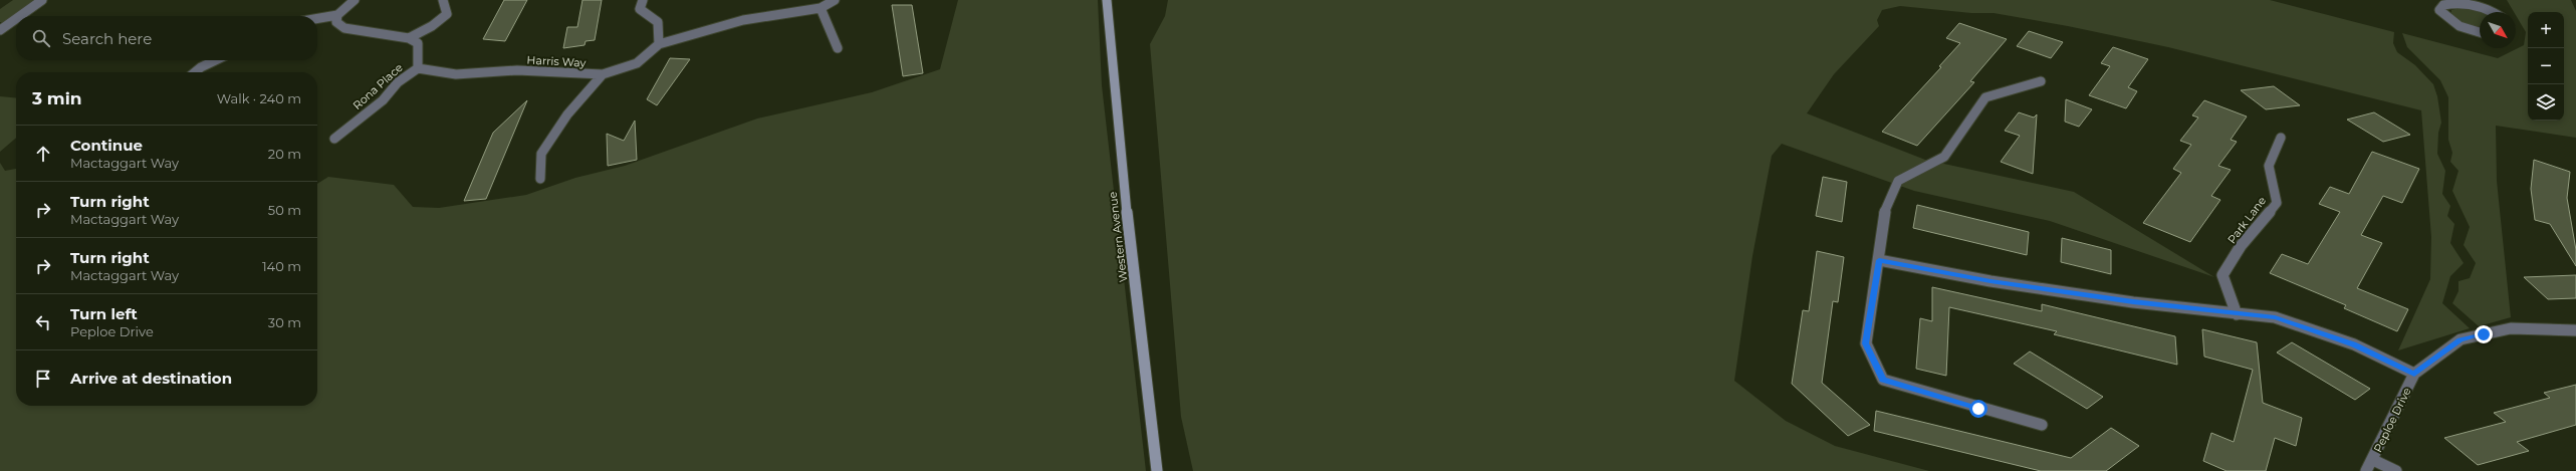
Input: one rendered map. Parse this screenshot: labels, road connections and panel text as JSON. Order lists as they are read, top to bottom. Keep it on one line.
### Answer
{"streets":{"main road":["Western Avenue"],"street":["Harris Way","Rona Place","Park Lane","Peploe Drive"]},"crossings":[["Harris Way","Rona Place"]],"north":"bottom right","page":{"map_buttons":["+","−"],"search":"Search here","heading":["3 min","Walk · 240 m"],"list":[["Continue","Mactaggart Way","20 m"],["Turn right","Mactaggart Way","50 m"],["Turn right","Mactaggart Way","140 m"],["Turn left","Peploe Drive","30 m"],"Arrive at destination"]}}
